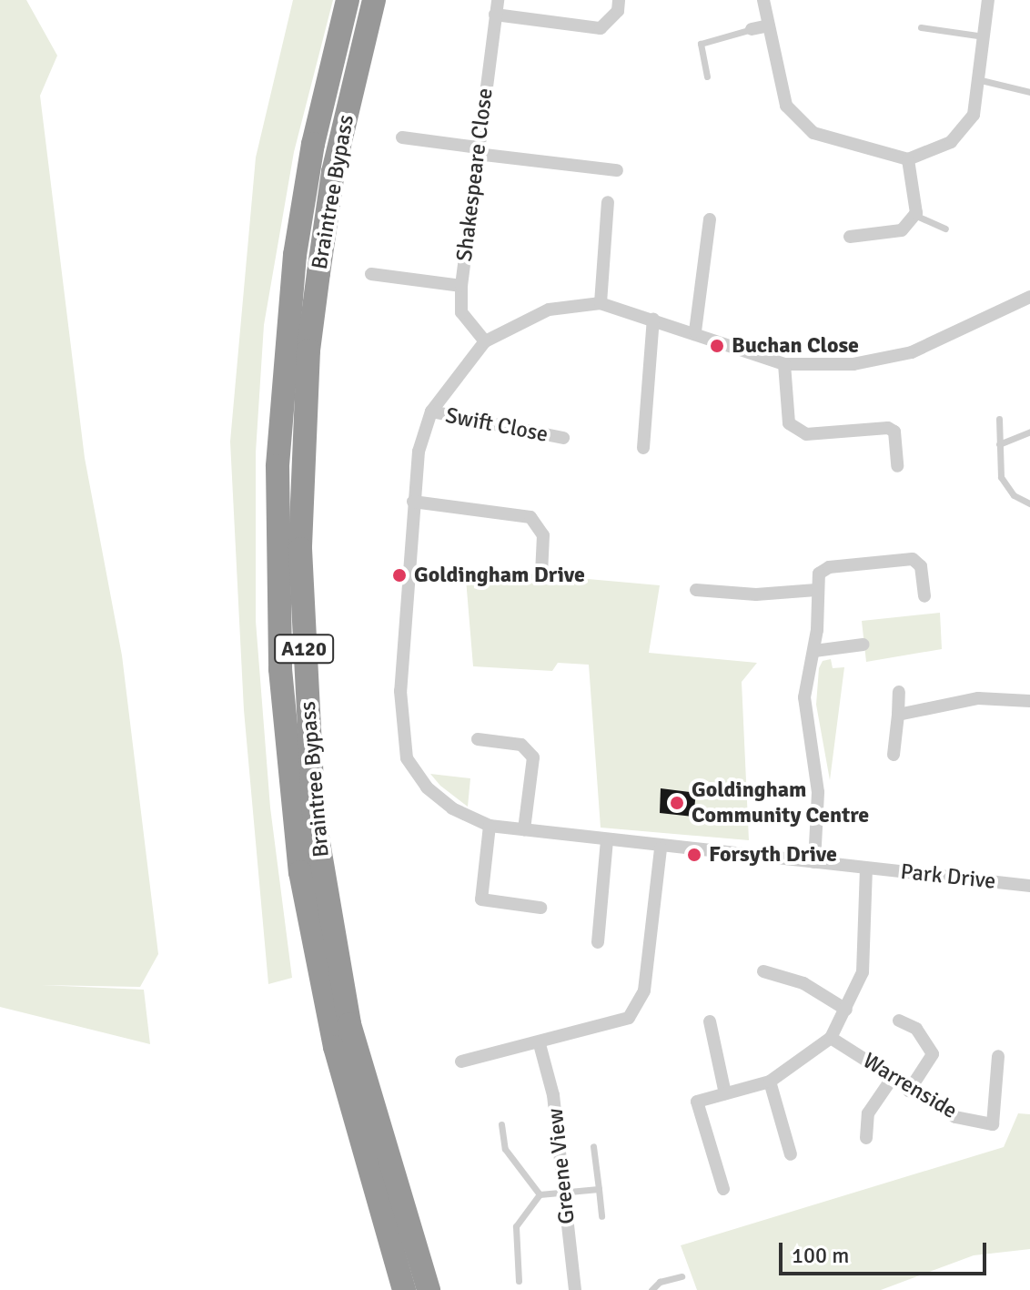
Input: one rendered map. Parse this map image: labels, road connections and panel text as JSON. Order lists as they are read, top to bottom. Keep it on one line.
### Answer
{"streets":{"highway":["Braintree Bypass","A120"],"street":["Shakespeare Close","Swift Close","Park Drive","Warrenside","Greene View"]},"places":["Buchan Close","Goldingham Drive","Goldingham Community Centre","Forsyth Drive"],"scale_bar":"100 m"}
